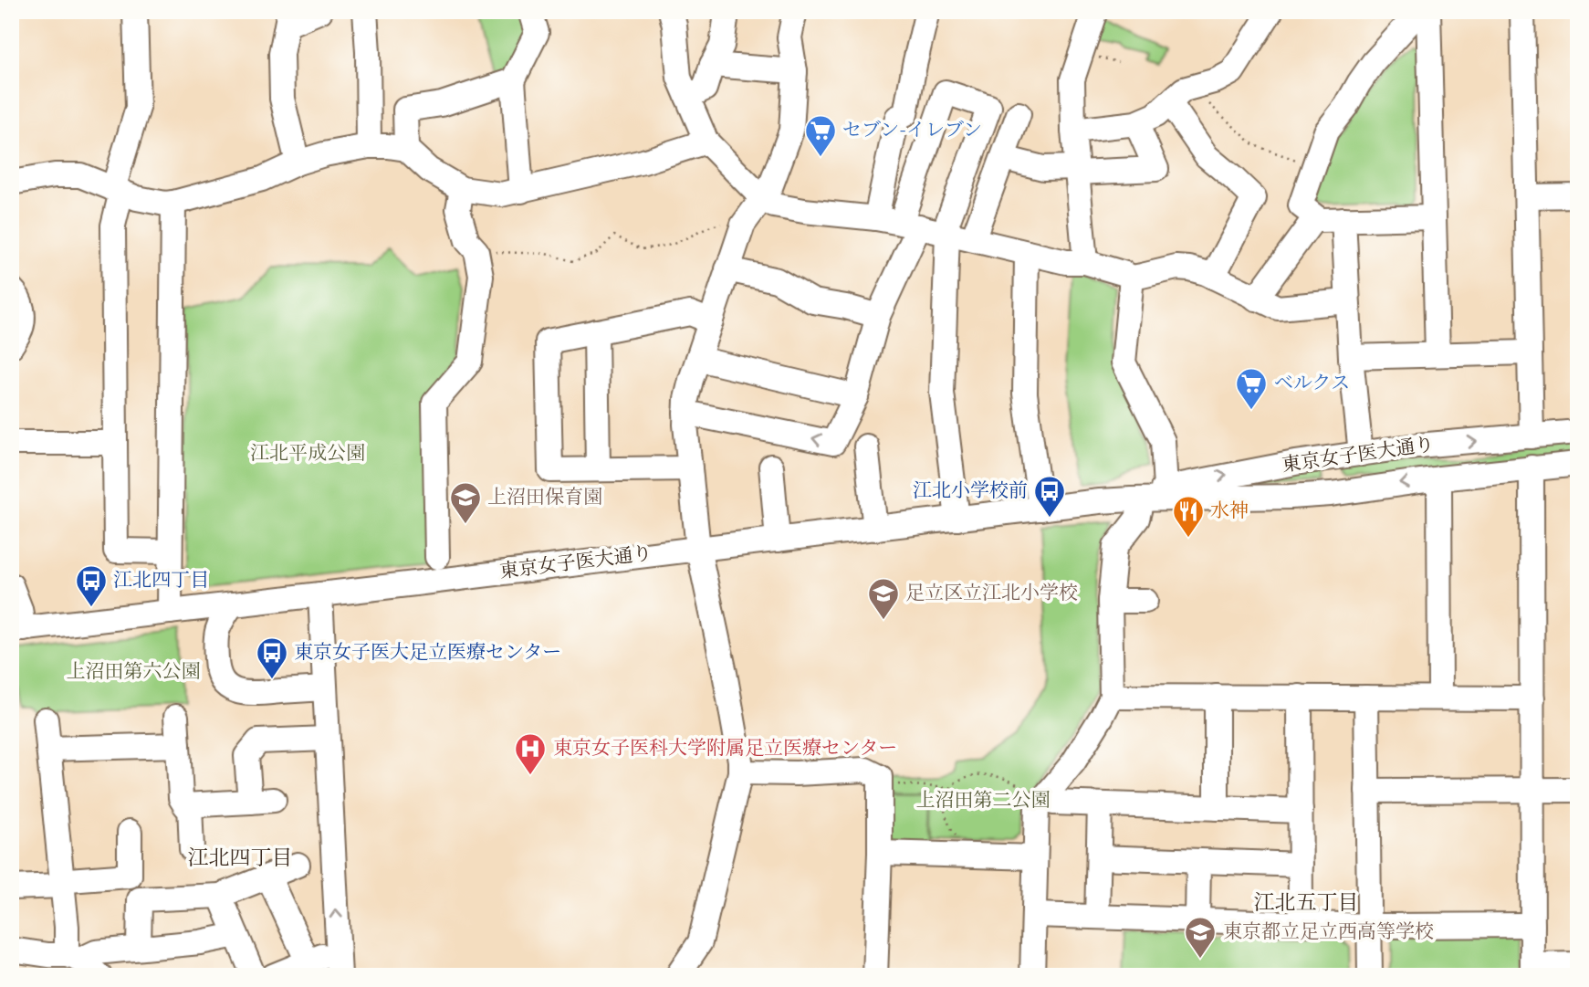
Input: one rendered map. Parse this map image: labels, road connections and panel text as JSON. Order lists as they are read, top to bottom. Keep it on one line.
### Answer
{"streets":{"street":["東京女子医大通り"]},"districts":["江北四丁目","江北五丁目"],"parks":["江北平成公園","上沼田第六公園","上沼田第二公園"],"places":{"supermarket":["セブン-イレブン","ベルクス"],"bus stop":["江北小学校前","江北四丁目","東京女子医大足立医療センター"],"school or university":["上沼田保育園","足立区立江北小学校","東京都立足立西高等学校"],"restaurant":["水神"],"hospital":["東京女子医科大学附属足立医療センター"]}}
